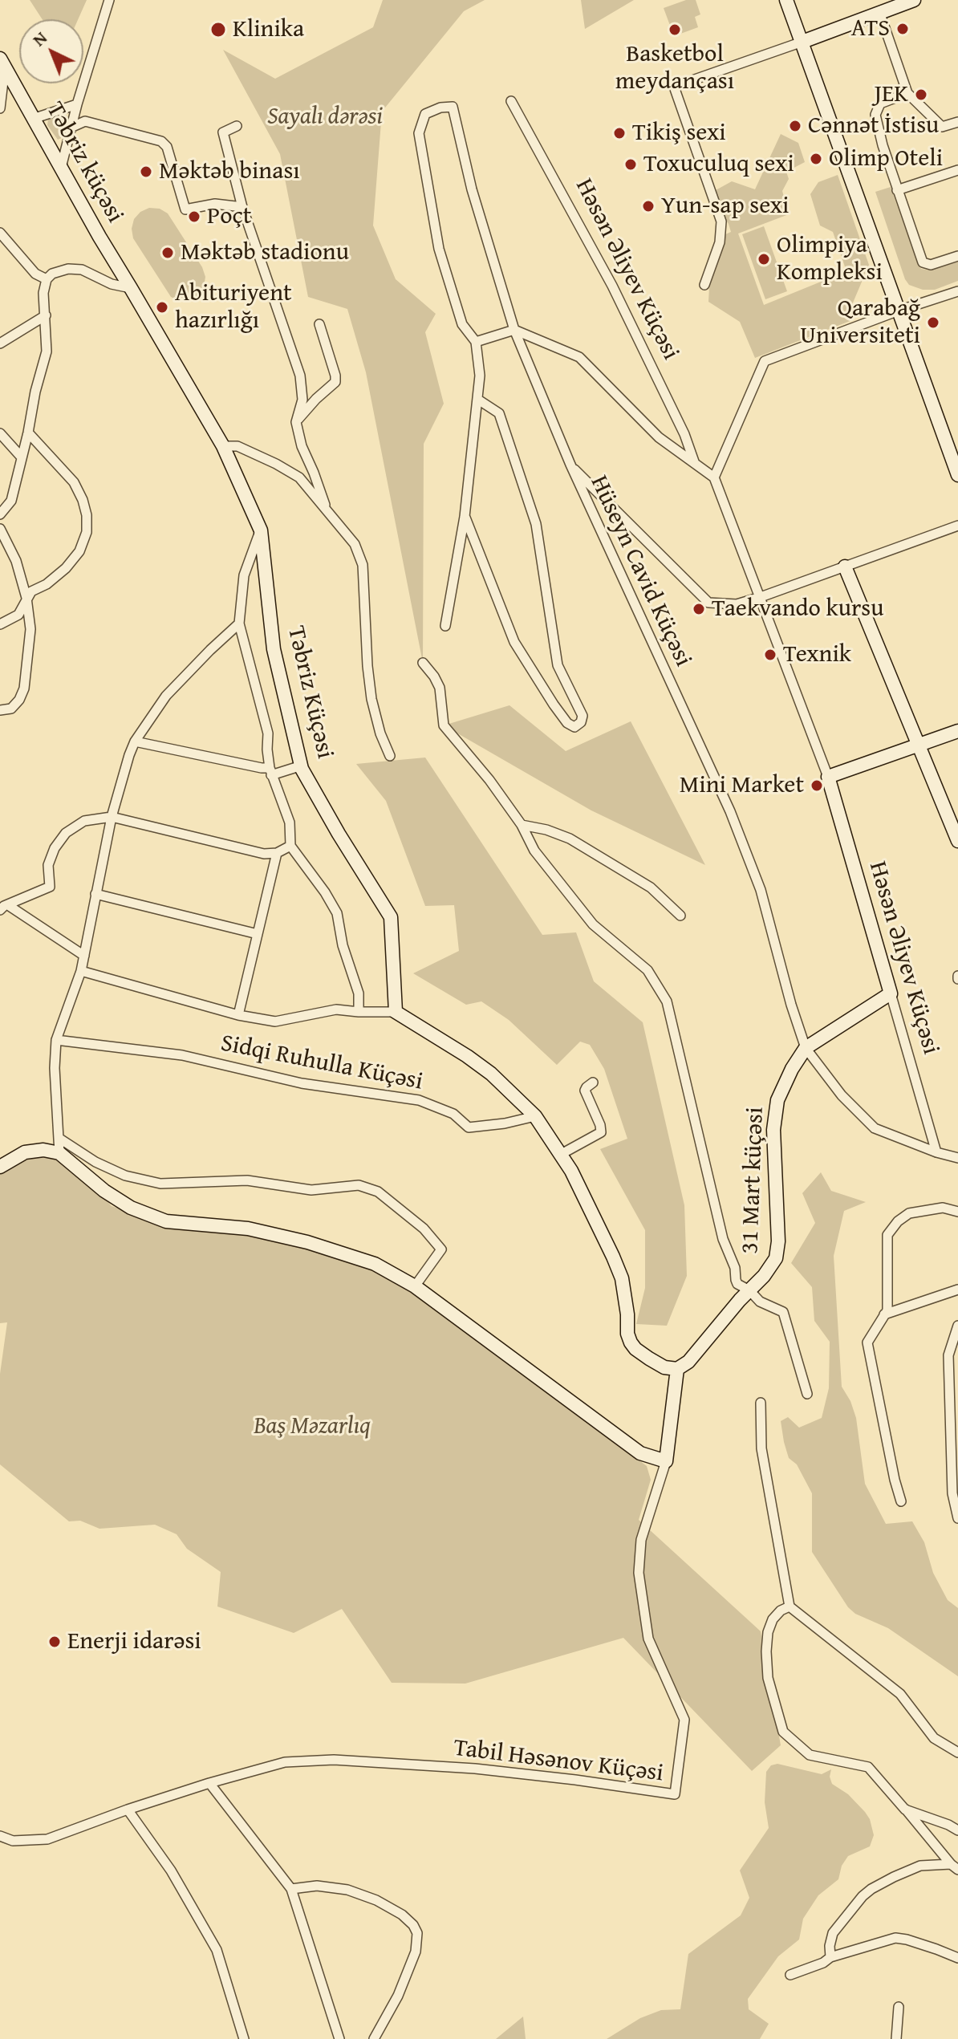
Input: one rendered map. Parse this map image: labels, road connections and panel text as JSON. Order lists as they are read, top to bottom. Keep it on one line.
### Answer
{"streets":{"street":["Təbriz küçəsi","Həsən Əliyev Küçəsi","Hüseyn Cavid Küçəsi","Təbriz Küçəsi","Sidqi Ruhulla Küçəsi","31 Mart küçəsi","Tabil Həsənov Küçəsi"]},"crossings":[["Təbriz küçəsi","Təbriz Küçəsi"],["Həsən Əliyev Küçəsi","Hüseyn Cavid Küçəsi"],["Həsən Əliyev Küçəsi","31 Mart küçəsi"],["Hüseyn Cavid Küçəsi","31 Mart küçəsi"]],"parks":["Sayalı dərəsi","Baş Məzarlıq"],"places":["ATS","Klinika","Basketbol meydançası","JEK","Cənnət İstisu","Tikiş sexi","Olimp Oteli","Toxuculuq sexi","Məktəb binası","Yun-sap sexi","Poçt","Məktəb stadionu","Olimpiya Kompleksi","Abituriyent hazırlığı","Qarabağ Universiteti","Taekvando kursu","Texnik","Mini Market","Enerji idarəsi"],"north":"top left"}
